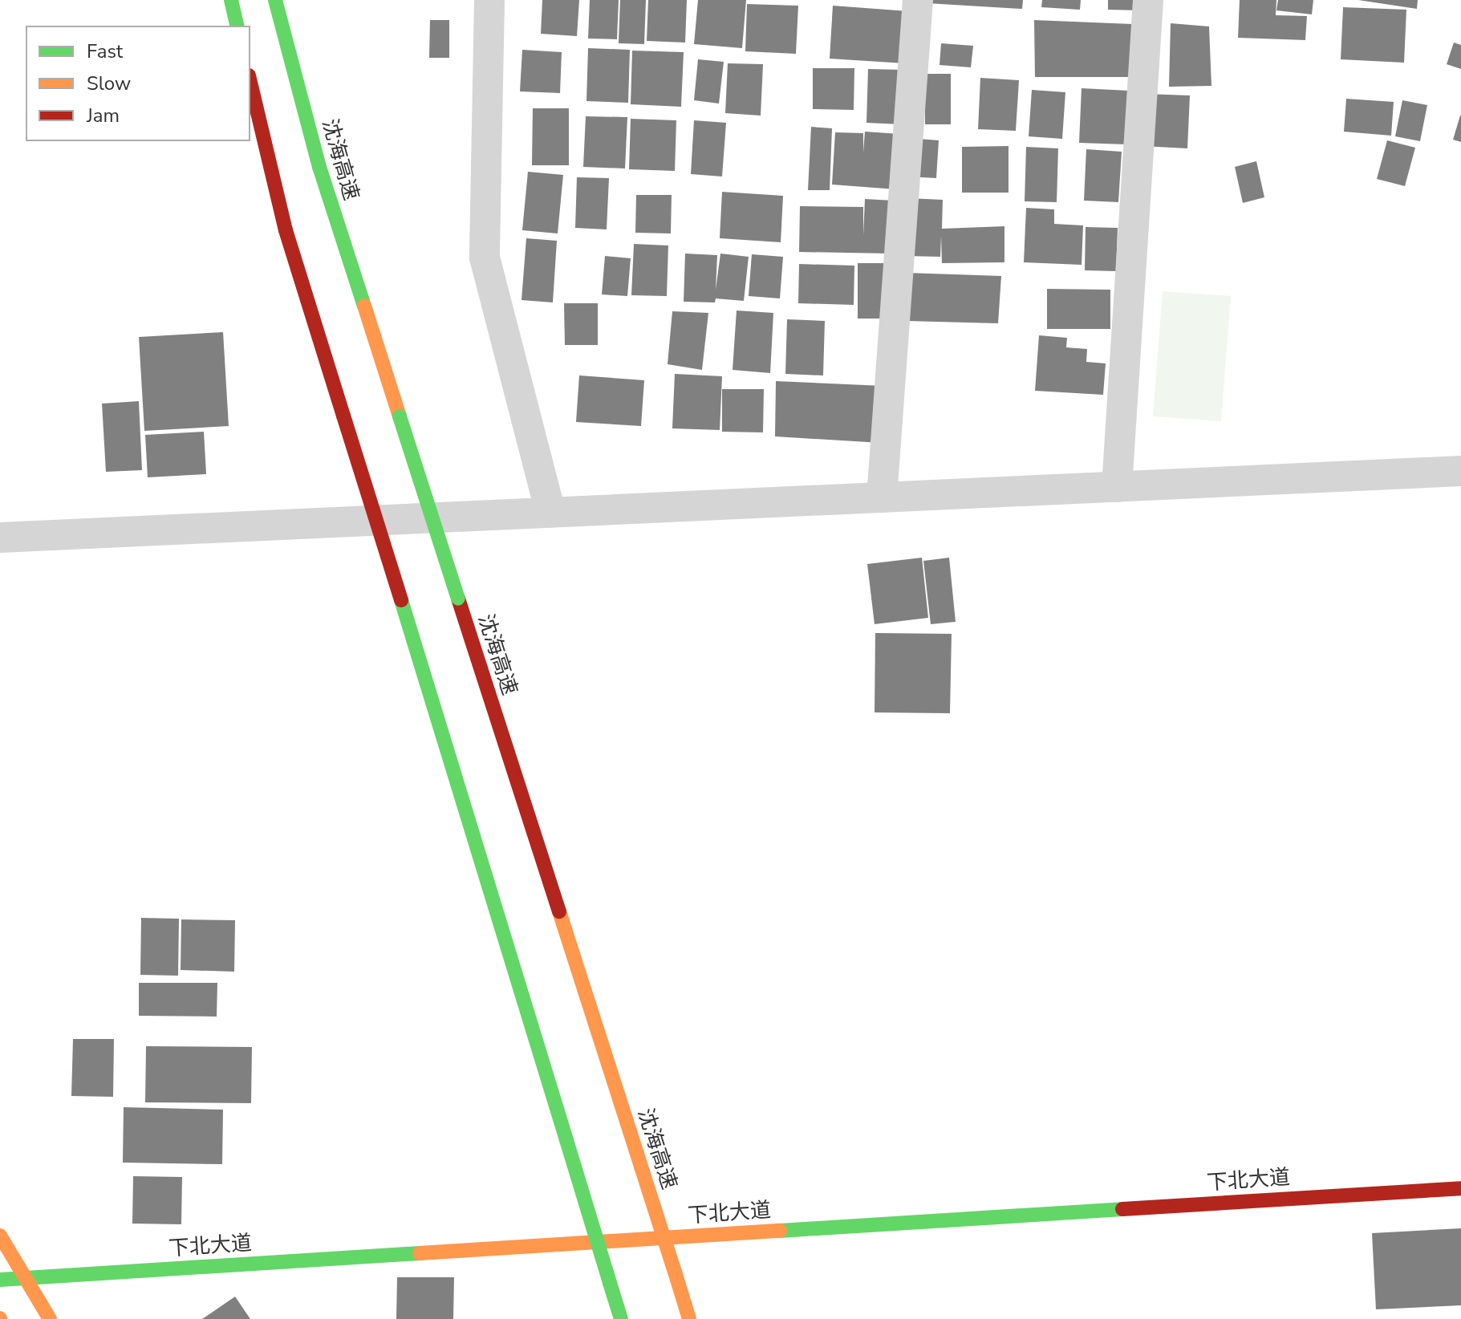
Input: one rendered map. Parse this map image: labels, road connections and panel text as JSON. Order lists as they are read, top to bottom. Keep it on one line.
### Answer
{"streets":{"main road":["沈海高速","下北大道"]},"legend":["Fast","Slow","Jam"]}
